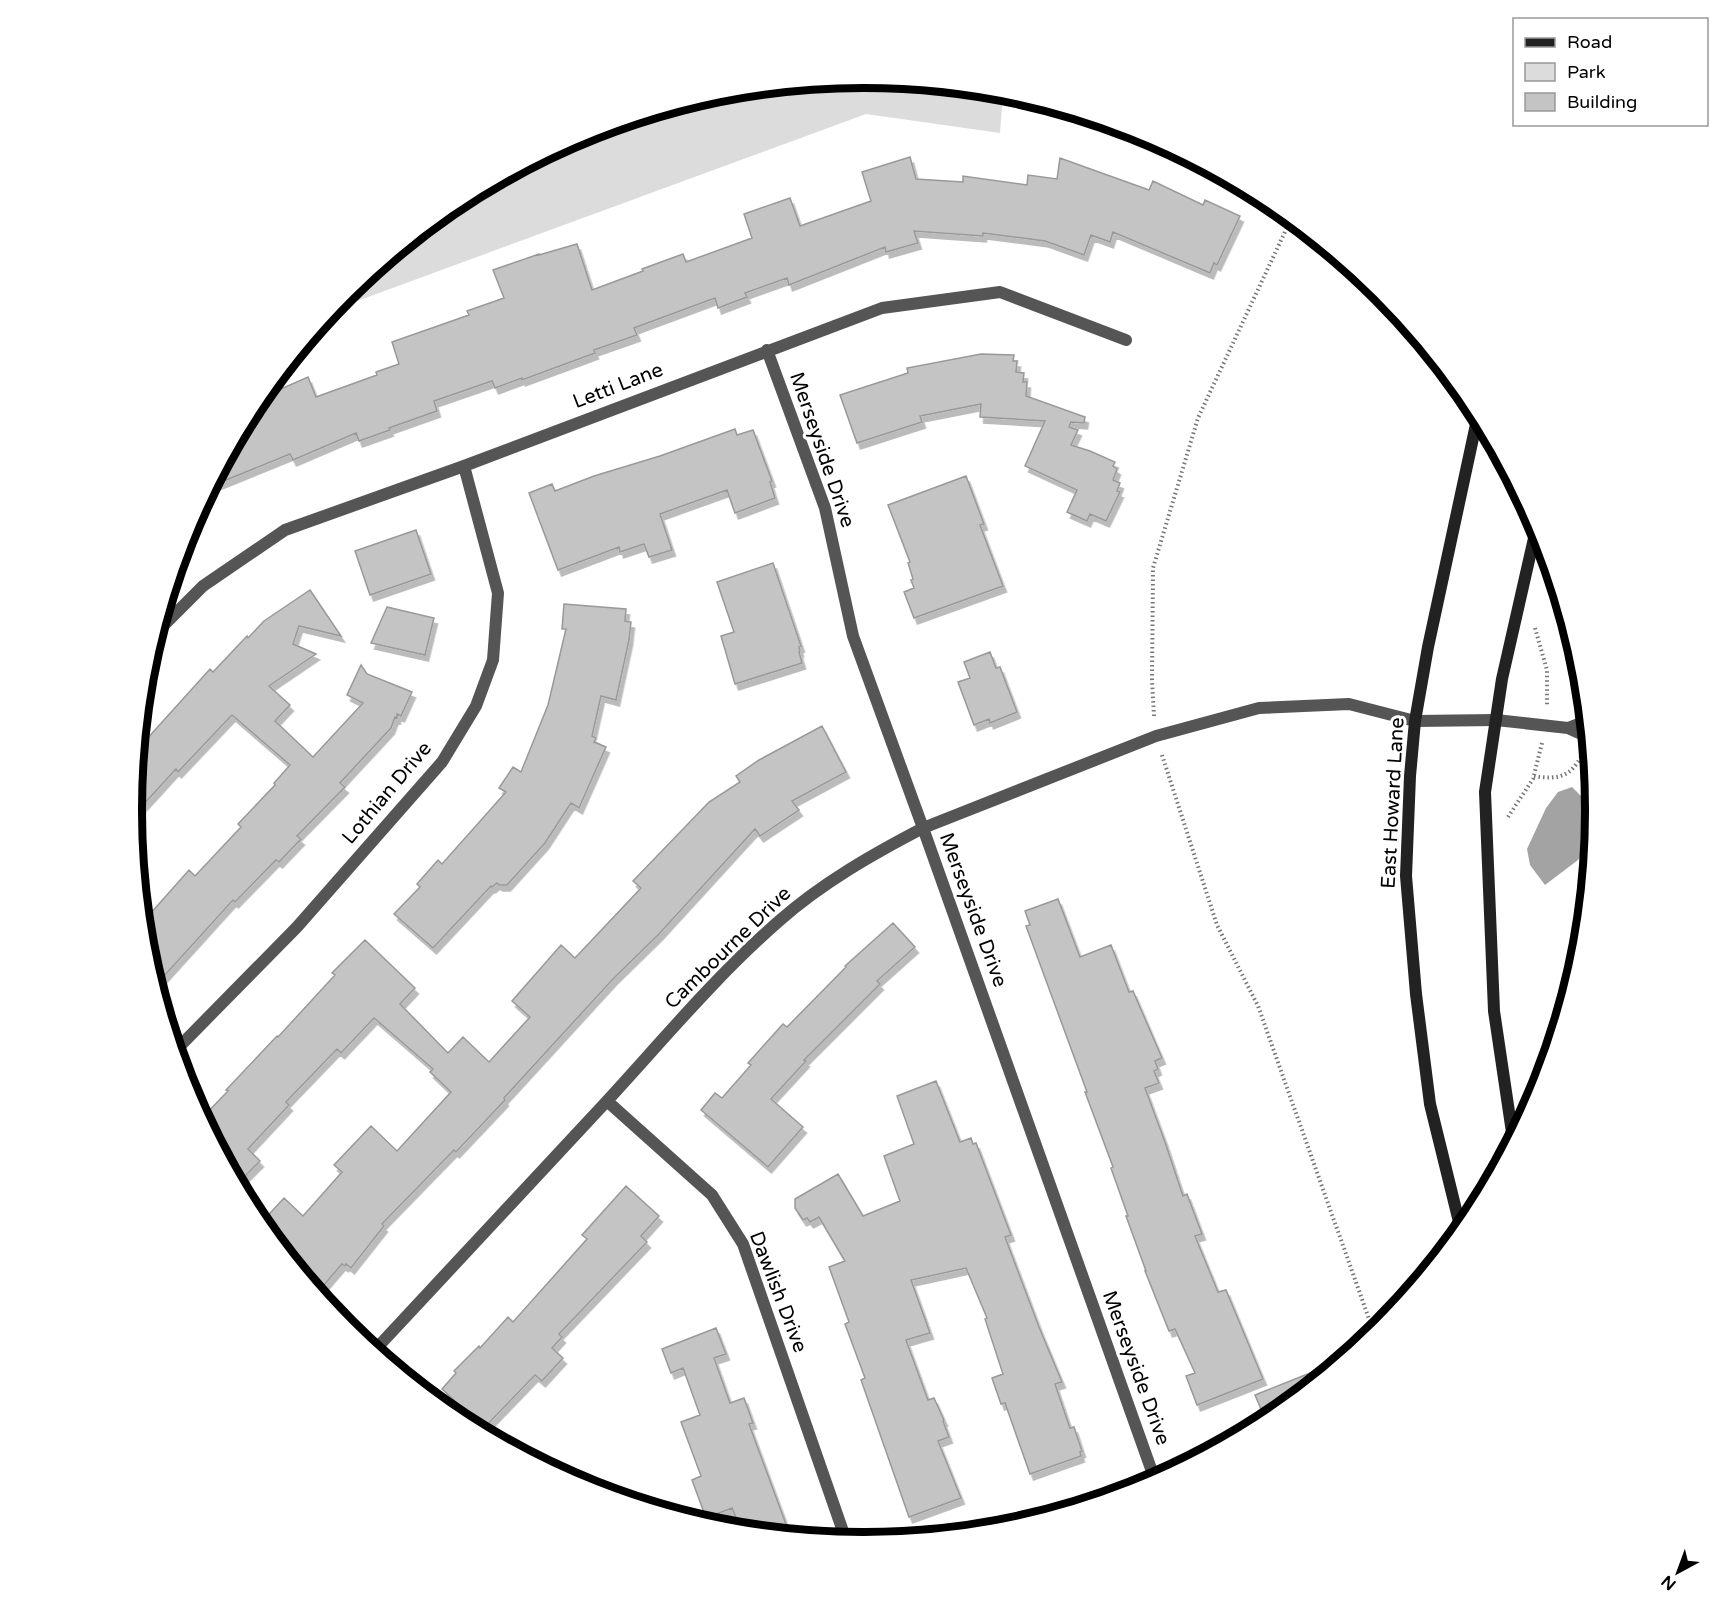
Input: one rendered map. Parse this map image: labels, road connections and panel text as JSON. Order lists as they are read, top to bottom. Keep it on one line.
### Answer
{"streets":{"main road":["East Howard Lane"],"street":["Letti Lane","Merseyside Drive","Lothian Drive","Cambourne Drive","Dawlish Drive"]},"crossings":[["Letti Lane","Merseyside Drive"],["Letti Lane","Lothian Drive"],["Merseyside Drive","Cambourne Drive"],["East Howard Lane","Cambourne Drive"],["Cambourne Drive","Dawlish Drive"]],"legend":["Road","Park","Building"],"north":"bottom left"}
